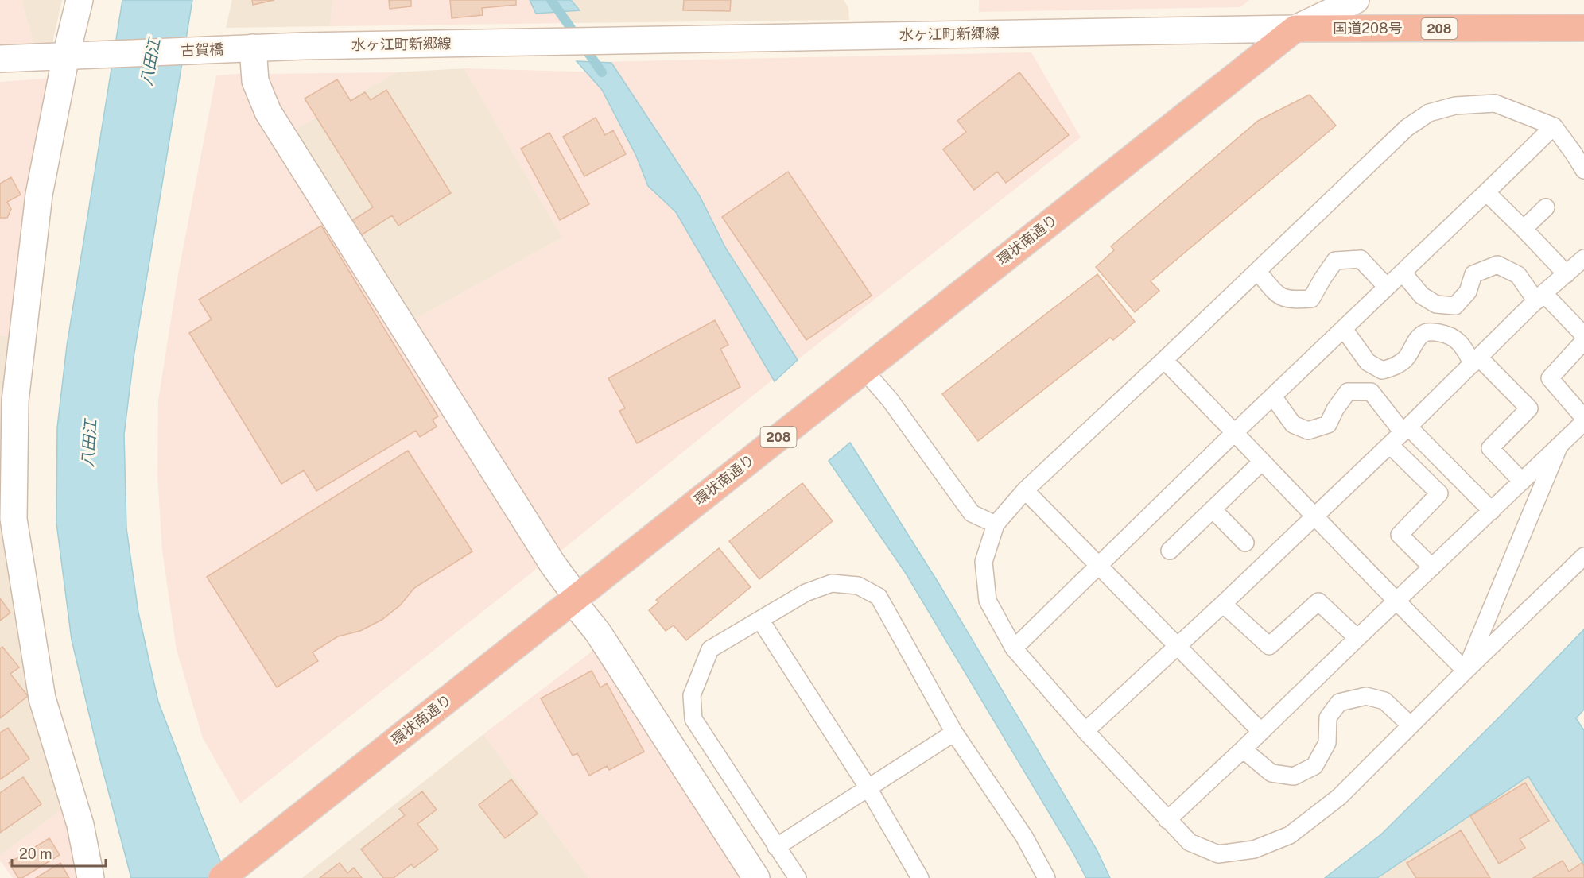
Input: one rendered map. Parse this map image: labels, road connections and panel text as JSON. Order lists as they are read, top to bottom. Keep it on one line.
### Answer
{"streets":{"highway":["国道208号","208","環状南通り"],"street":["水ヶ江町新郷線","古賀橋"]},"crossings":[["国道208号","水ヶ江町新郷線"],["国道208号","環状南通り"],["水ヶ江町新郷線","古賀橋"],["水ヶ江町新郷線","環状南通り"]],"water":["八田江"],"scale_bar":"20 m"}
